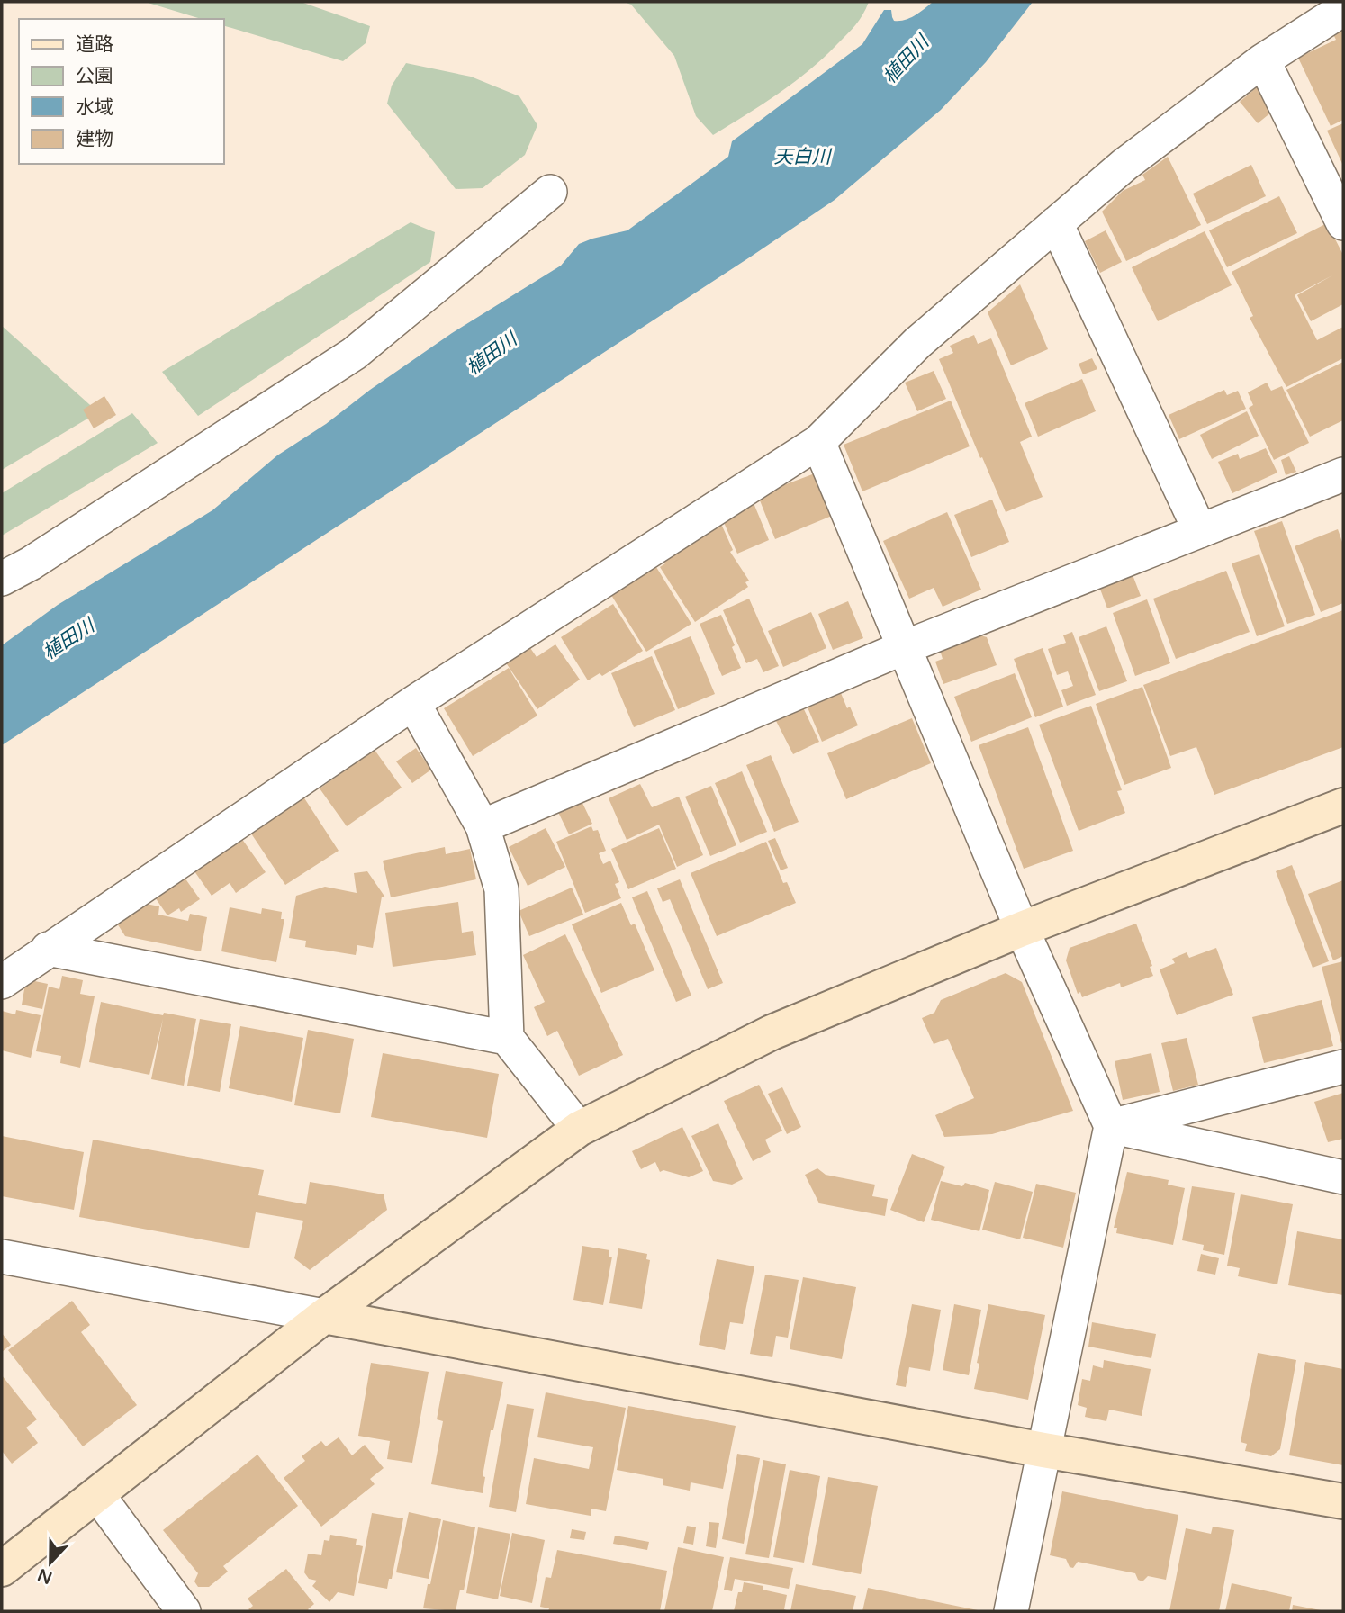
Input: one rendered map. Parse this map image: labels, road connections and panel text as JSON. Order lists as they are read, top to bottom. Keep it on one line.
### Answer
{"water":["植田川","天白川"],"legend":["道路","公園","水域","建物"],"north":"bottom"}
